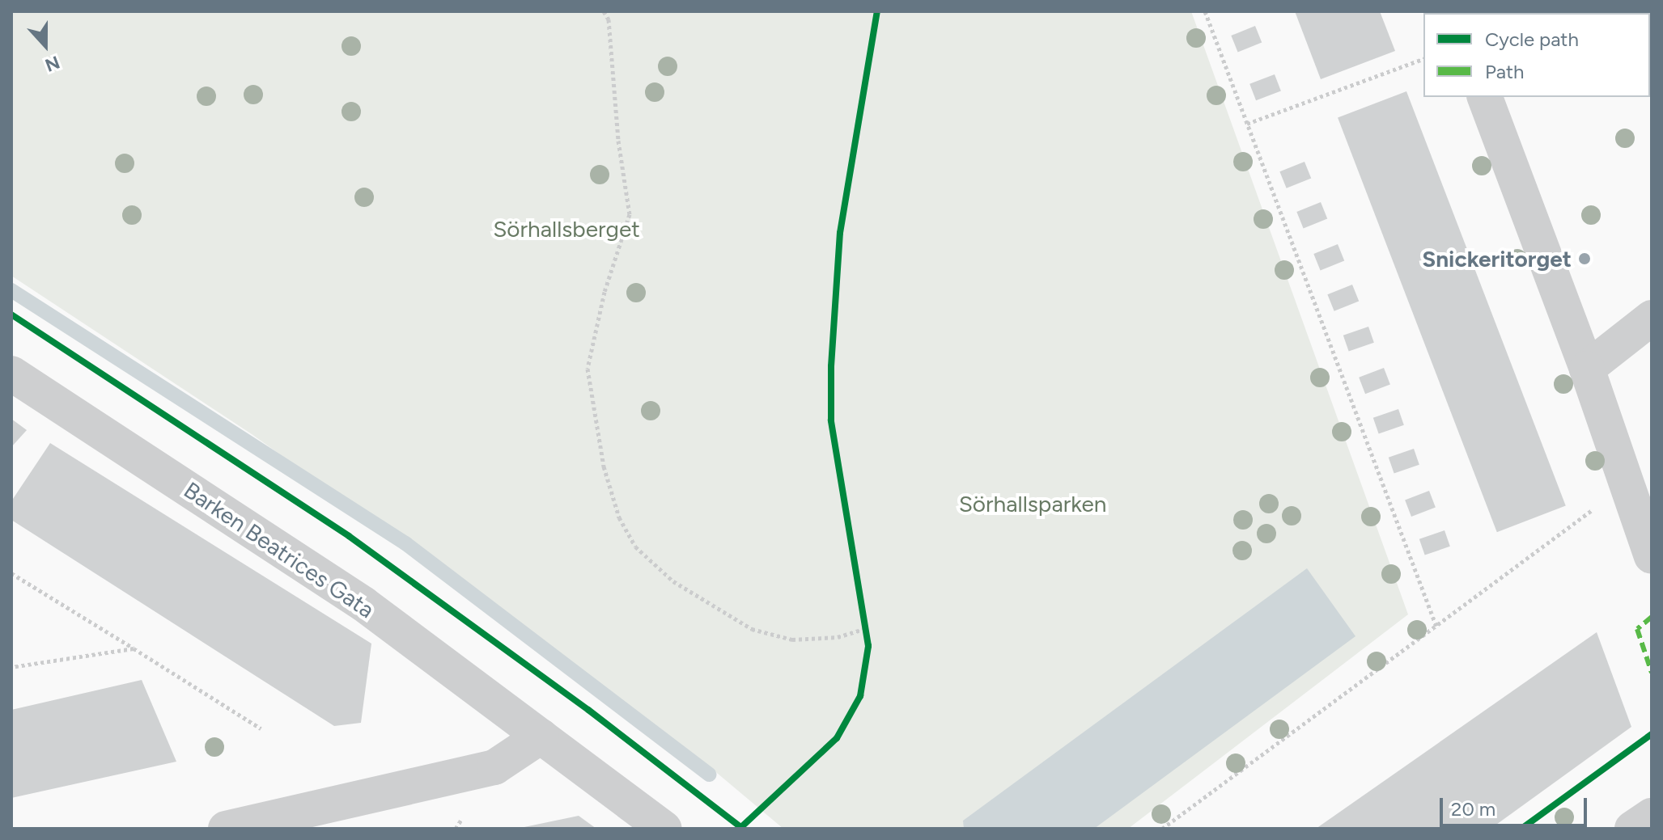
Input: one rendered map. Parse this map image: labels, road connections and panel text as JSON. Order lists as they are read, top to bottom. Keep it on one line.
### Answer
{"streets":{"street":["Barken Beatrices Gata"]},"parks":["Sörhallsberget","Sörhallsparken"],"places":["Snickeritorget"],"legend":["Cycle path","Path"],"scale_bar":"20 m","north":"bottom"}
